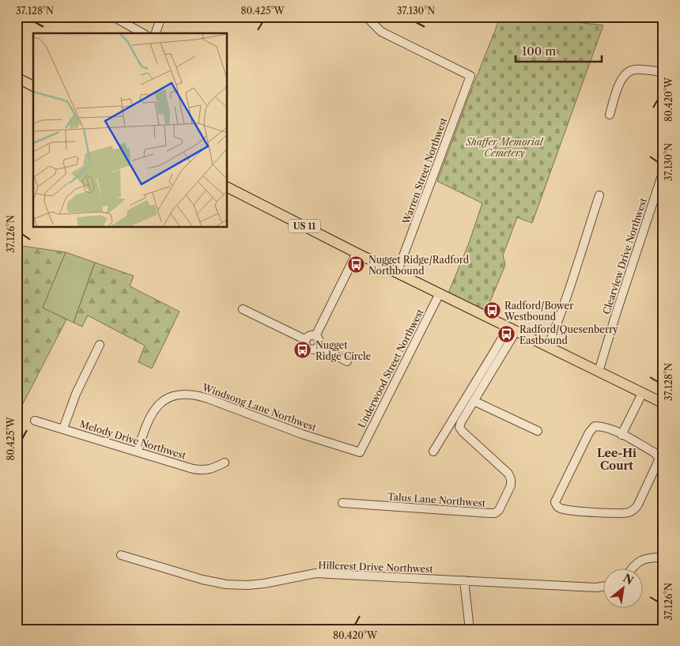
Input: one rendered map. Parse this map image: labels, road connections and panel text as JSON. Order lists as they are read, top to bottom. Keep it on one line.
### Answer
{"streets":{"main road":["US 11"],"street":["Warren Street Northwest","Clearview Drive Northwest","Underwood Street Northwest","Windsong Lane Northwest","Melody Drive Northwest","Talus Lane Northwest","Hillcrest Drive Northwest"]},"crossings":[["Warren Street Northwest","US 11"],["US 11","Clearview Drive Northwest"],["US 11","Underwood Street Northwest"],["US 11","Talus Lane Northwest"],["Underwood Street Northwest","Windsong Lane Northwest"],["Windsong Lane Northwest","Melody Drive Northwest"]],"districts":["Lee-Hi Court"],"parks":["Shaffer Memorial Cemetery"],"places":{"bus stop":["Nugget Ridge/Radford Northbound","Radford/Bower Westbound","Radford/Quesenberry Eastbound","Nugget Ridge Circle"]},"scale_bar":"100 m","north":"top right","coordinates":["37.128°N","80.425°W","37.130°N","80.420°W","37.126°N"]}
